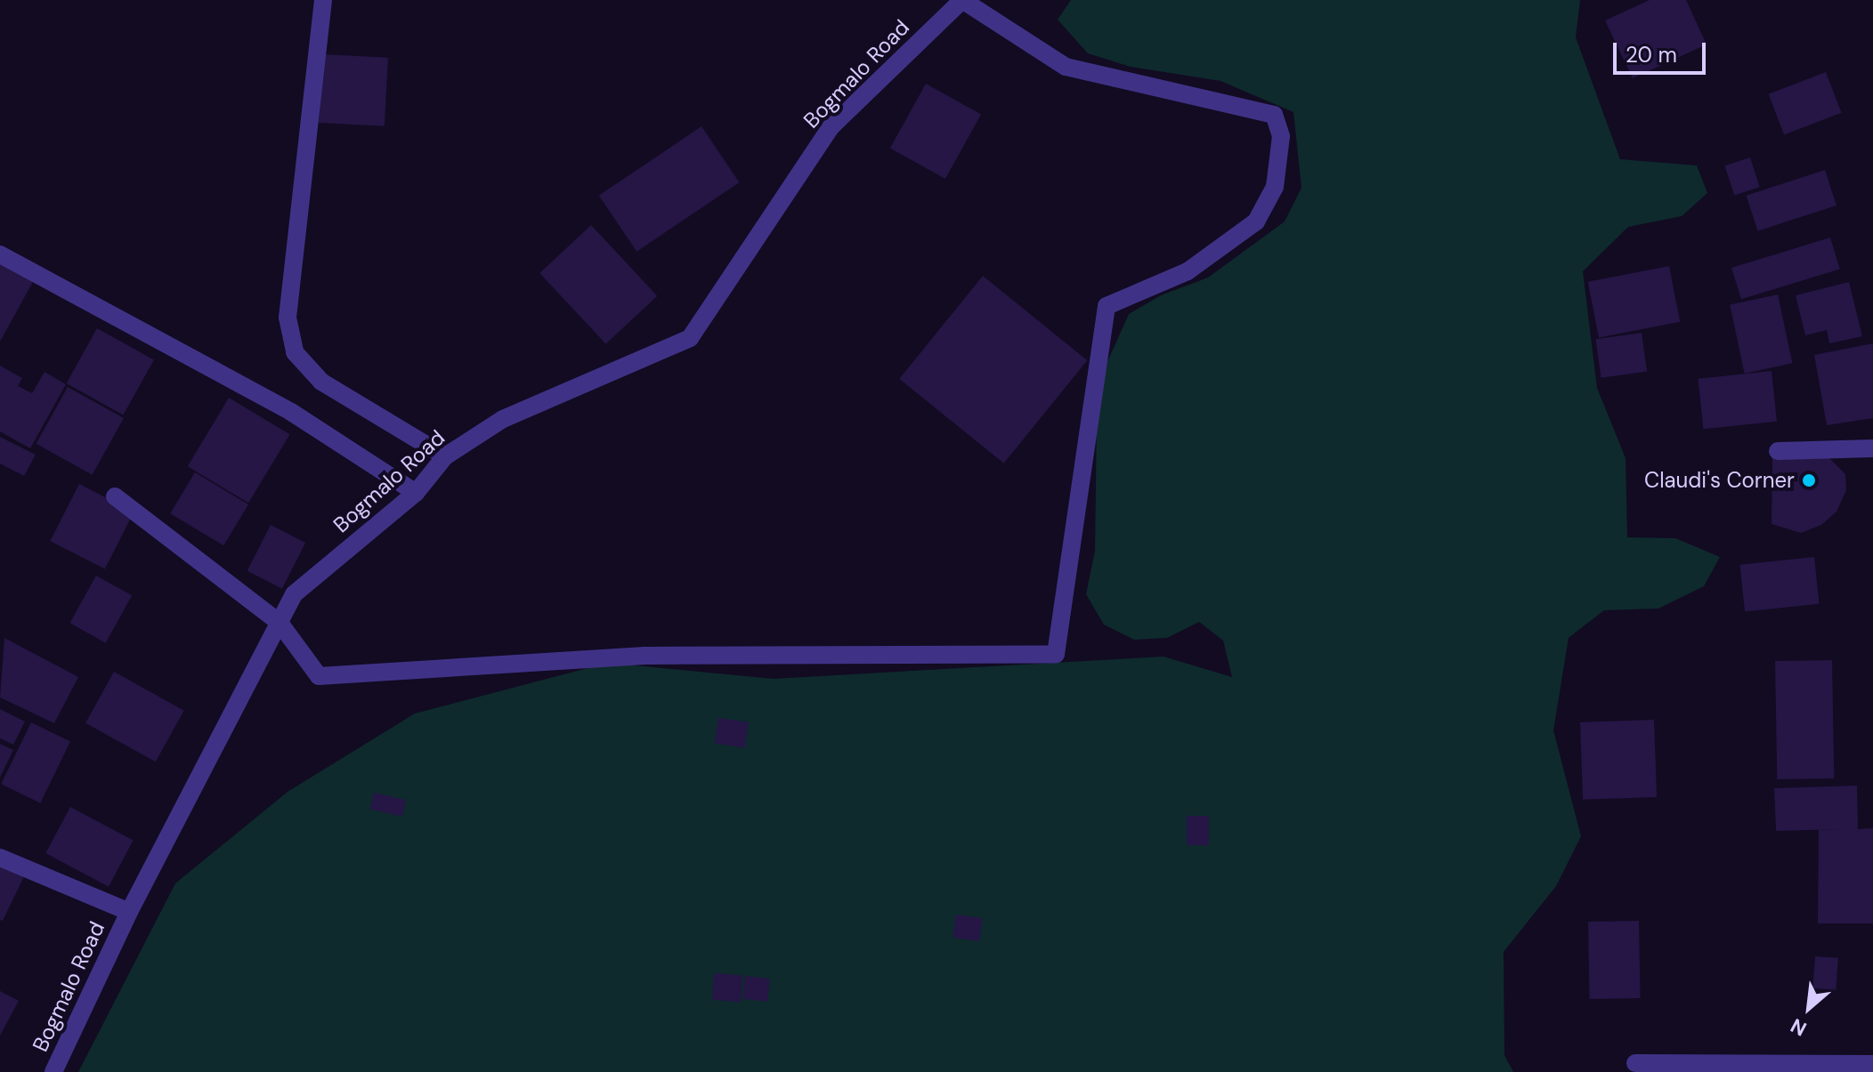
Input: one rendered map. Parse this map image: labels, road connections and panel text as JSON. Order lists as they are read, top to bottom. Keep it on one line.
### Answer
{"streets":{"street":["Bogmalo Road"]},"places":["Claudi's Corner"],"scale_bar":"20 m","north":"bottom left"}
